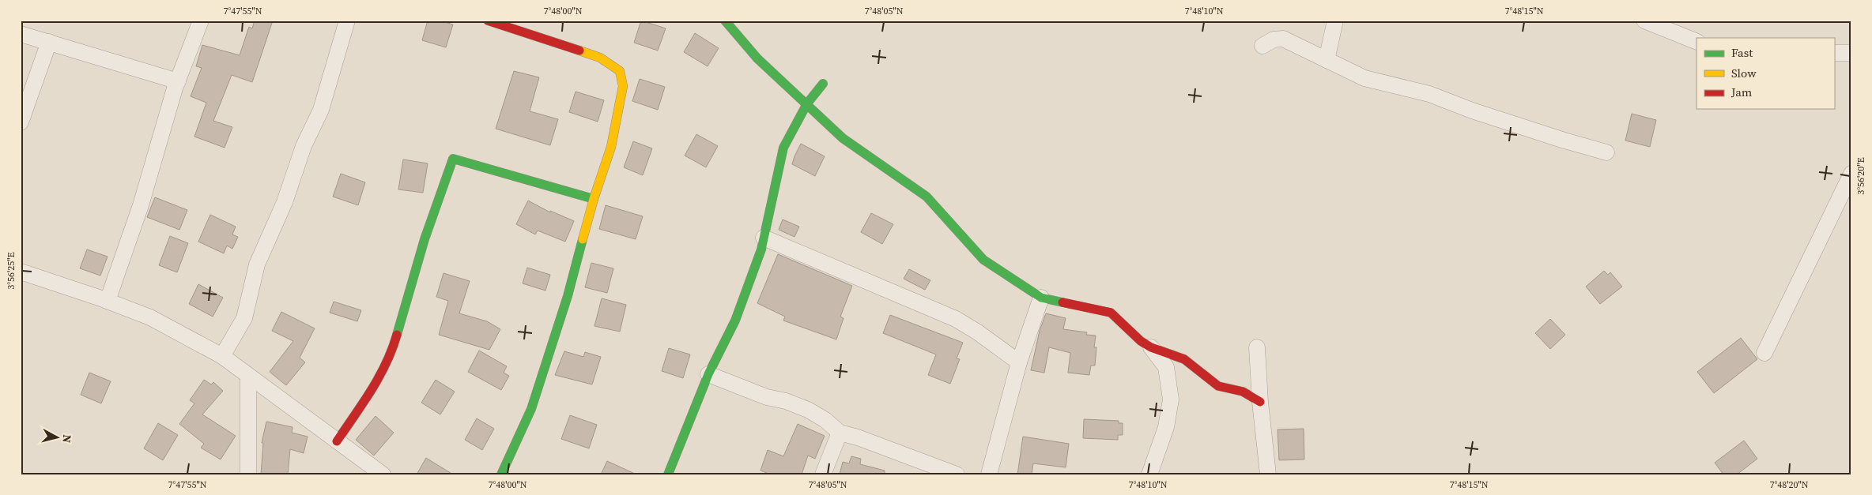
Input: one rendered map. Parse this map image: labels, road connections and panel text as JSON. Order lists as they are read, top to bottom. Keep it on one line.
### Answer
{"legend":["Fast","Slow","Jam"],"north":"right","coordinates":["7°47'55\"N","7°48'00\"N","7°48'05\"N","7°48'10\"N","7°48'15\"N","3°56'20\"E","3°56'25\"E","7°48'20\"N"]}
